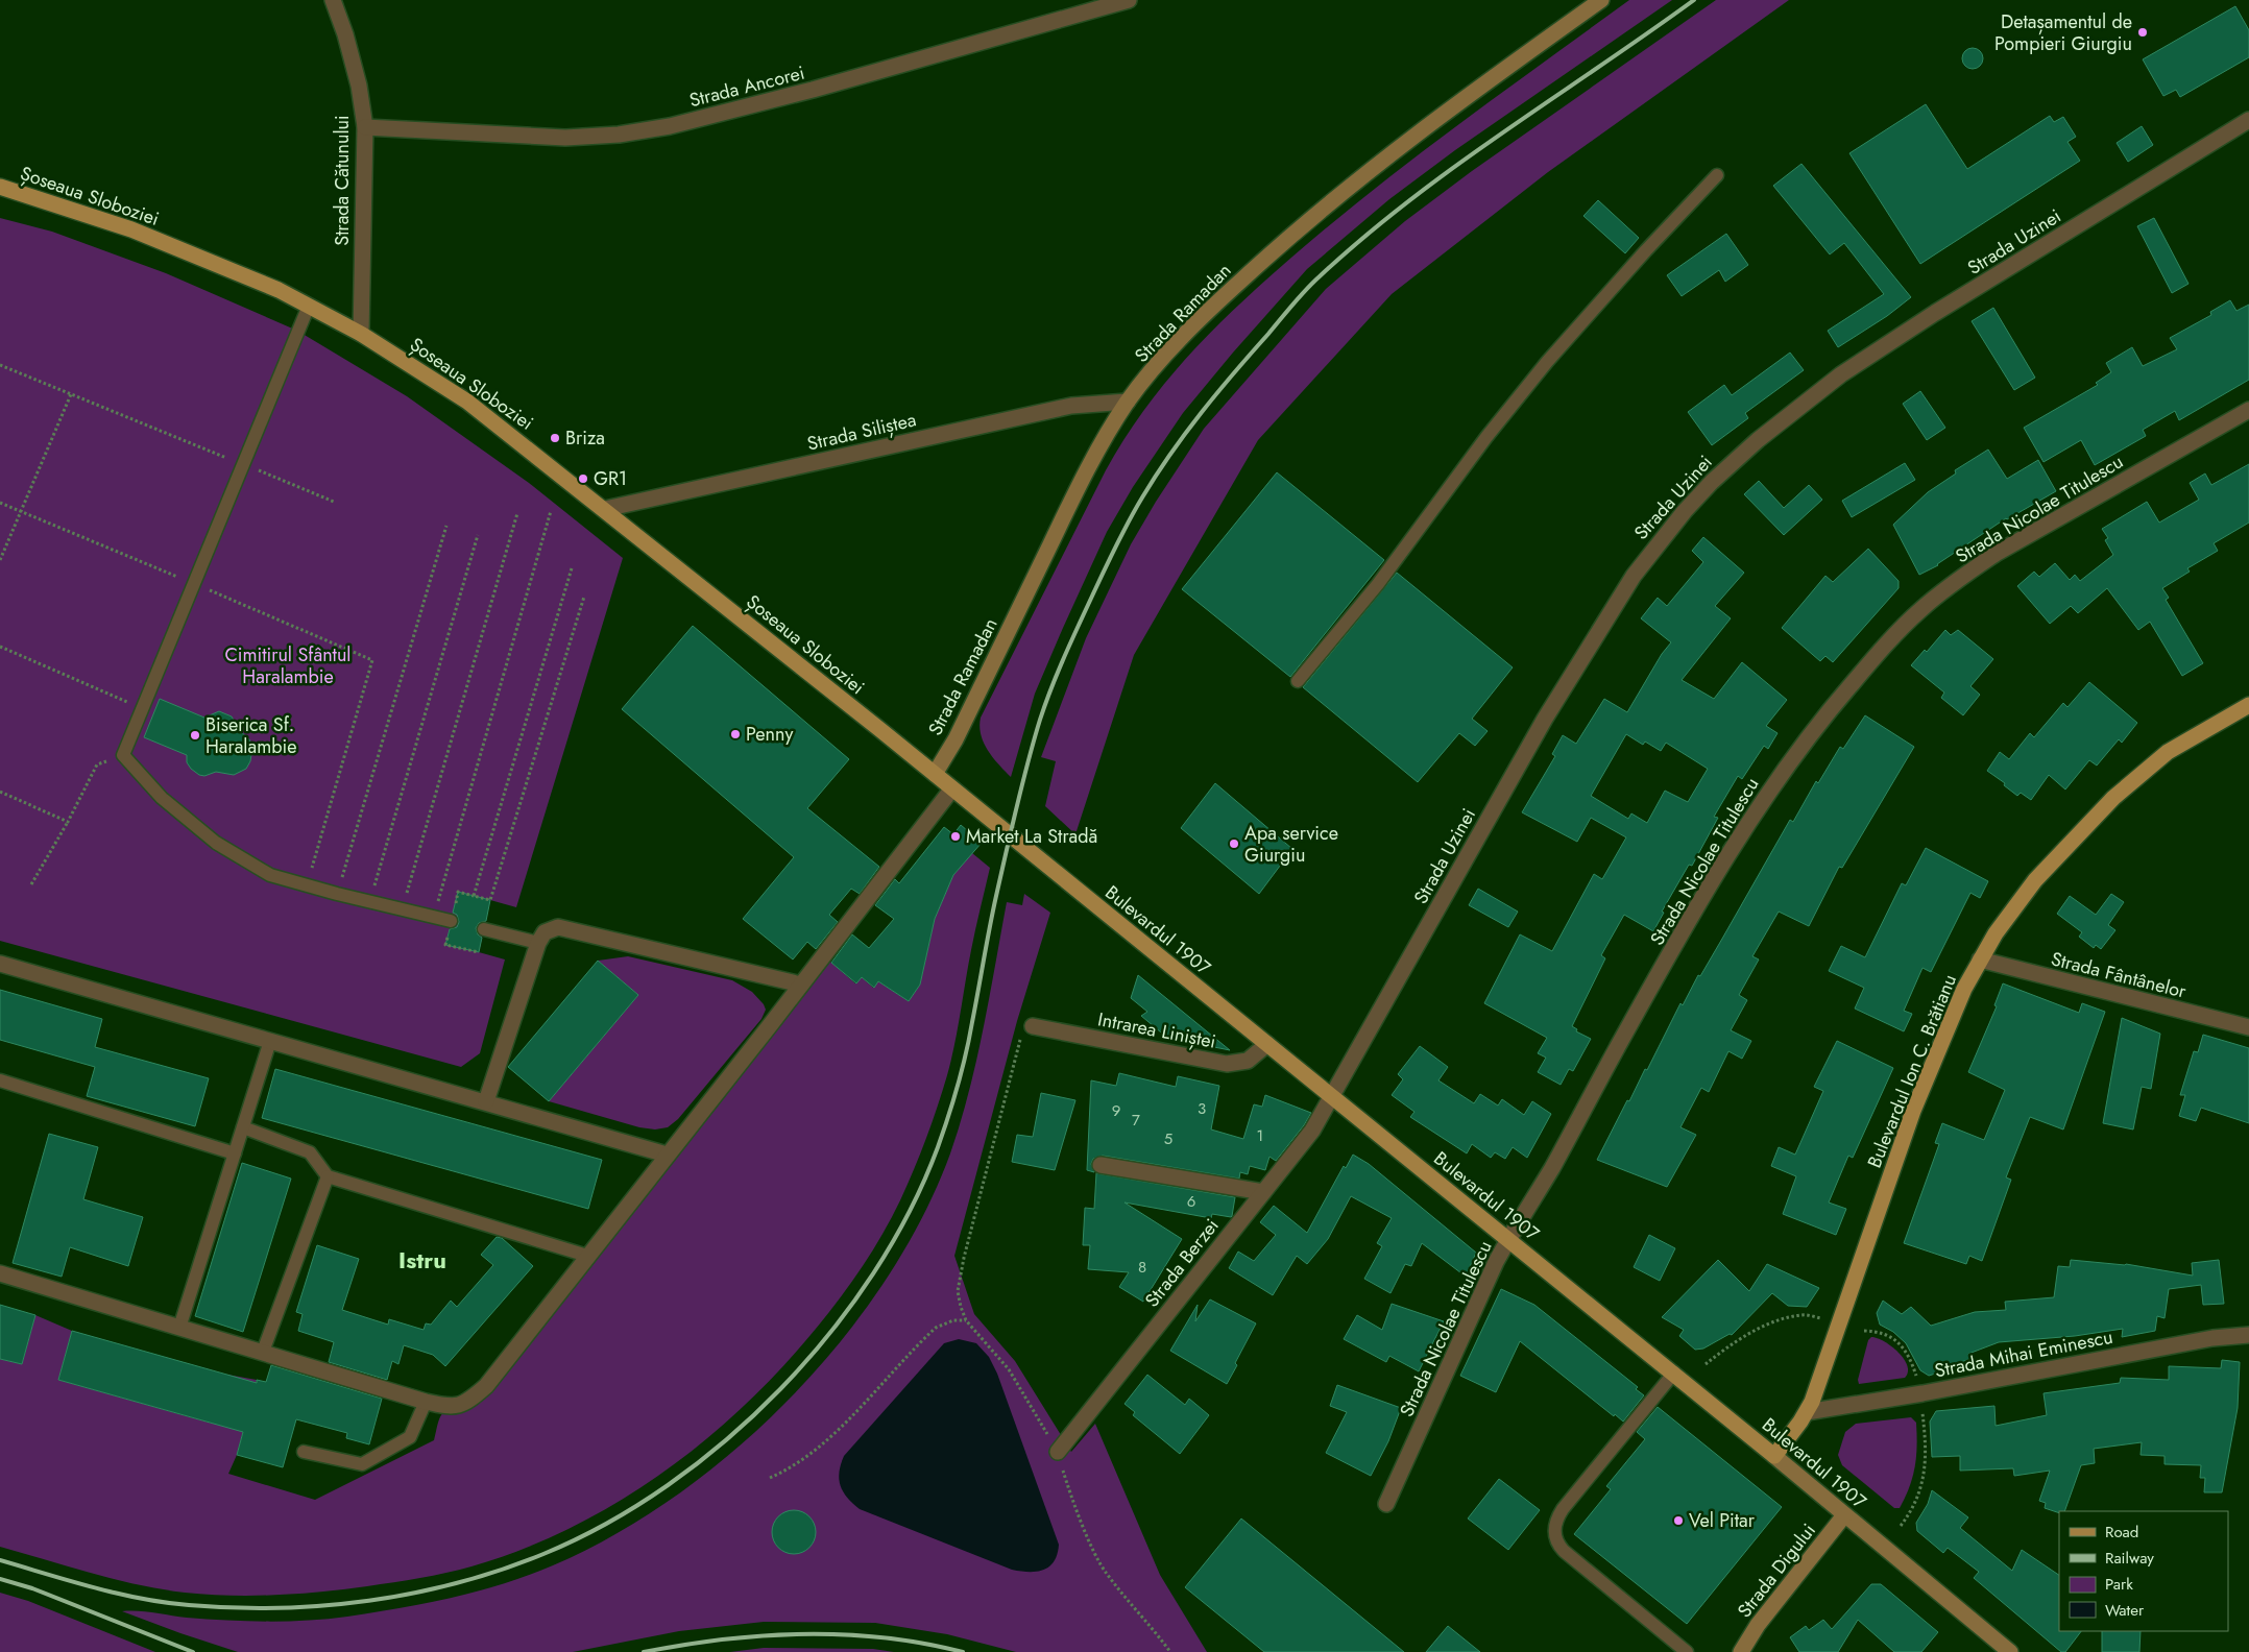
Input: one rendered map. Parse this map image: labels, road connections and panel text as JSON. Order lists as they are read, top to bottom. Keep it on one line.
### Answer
{"streets":{"main road":["Șoseaua Sloboziei","Bulevardul 1907","Bulevardul Ion C. Brătianu"],"street":["Strada Ancorei","Strada Cătunului","Strada Uzinei","Strada Ramadan","Strada Siliștea","Strada Nicolae Titulescu","Strada Fântânelor","Intrarea Liniștei","Strada Berzei","Strada Mihai Eminescu","Strada Digului"]},"crossings":[["Strada Ancorei","Strada Cătunului"],["Strada Cătunului","Șoseaua Sloboziei"],["Șoseaua Sloboziei","Strada Ramadan"],["Șoseaua Sloboziei","Strada Siliștea"],["Șoseaua Sloboziei","Bulevardul 1907"],["Strada Uzinei","Bulevardul 1907"],["Strada Uzinei","Strada Berzei"],["Strada Ramadan","Strada Siliștea"],["Strada Ramadan","Bulevardul 1907"],["Strada Nicolae Titulescu","Bulevardul 1907"],["Bulevardul 1907","Intrarea Liniștei"],["Bulevardul 1907","Bulevardul Ion C. Brătianu"],["Bulevardul 1907","Strada Berzei"],["Bulevardul 1907","Strada Digului"],["Strada Fântânelor","Bulevardul Ion C. Brătianu"],["Bulevardul Ion C. Brătianu","Strada Mihai Eminescu"]],"districts":["Istru"],"parks":["Cimitirul Sfântul Haralambie"],"places":["Detașamentul de Pompieri Giurgiu","Briza","GR1","Penny","Biserica Sf. Haralambie","Market La Stradă","Apa service Giurgiu","Vel Pitar"],"house_numbers":["3","9","7","1","5","6","8"],"legend":["Road","Railway","Park","Water"]}
